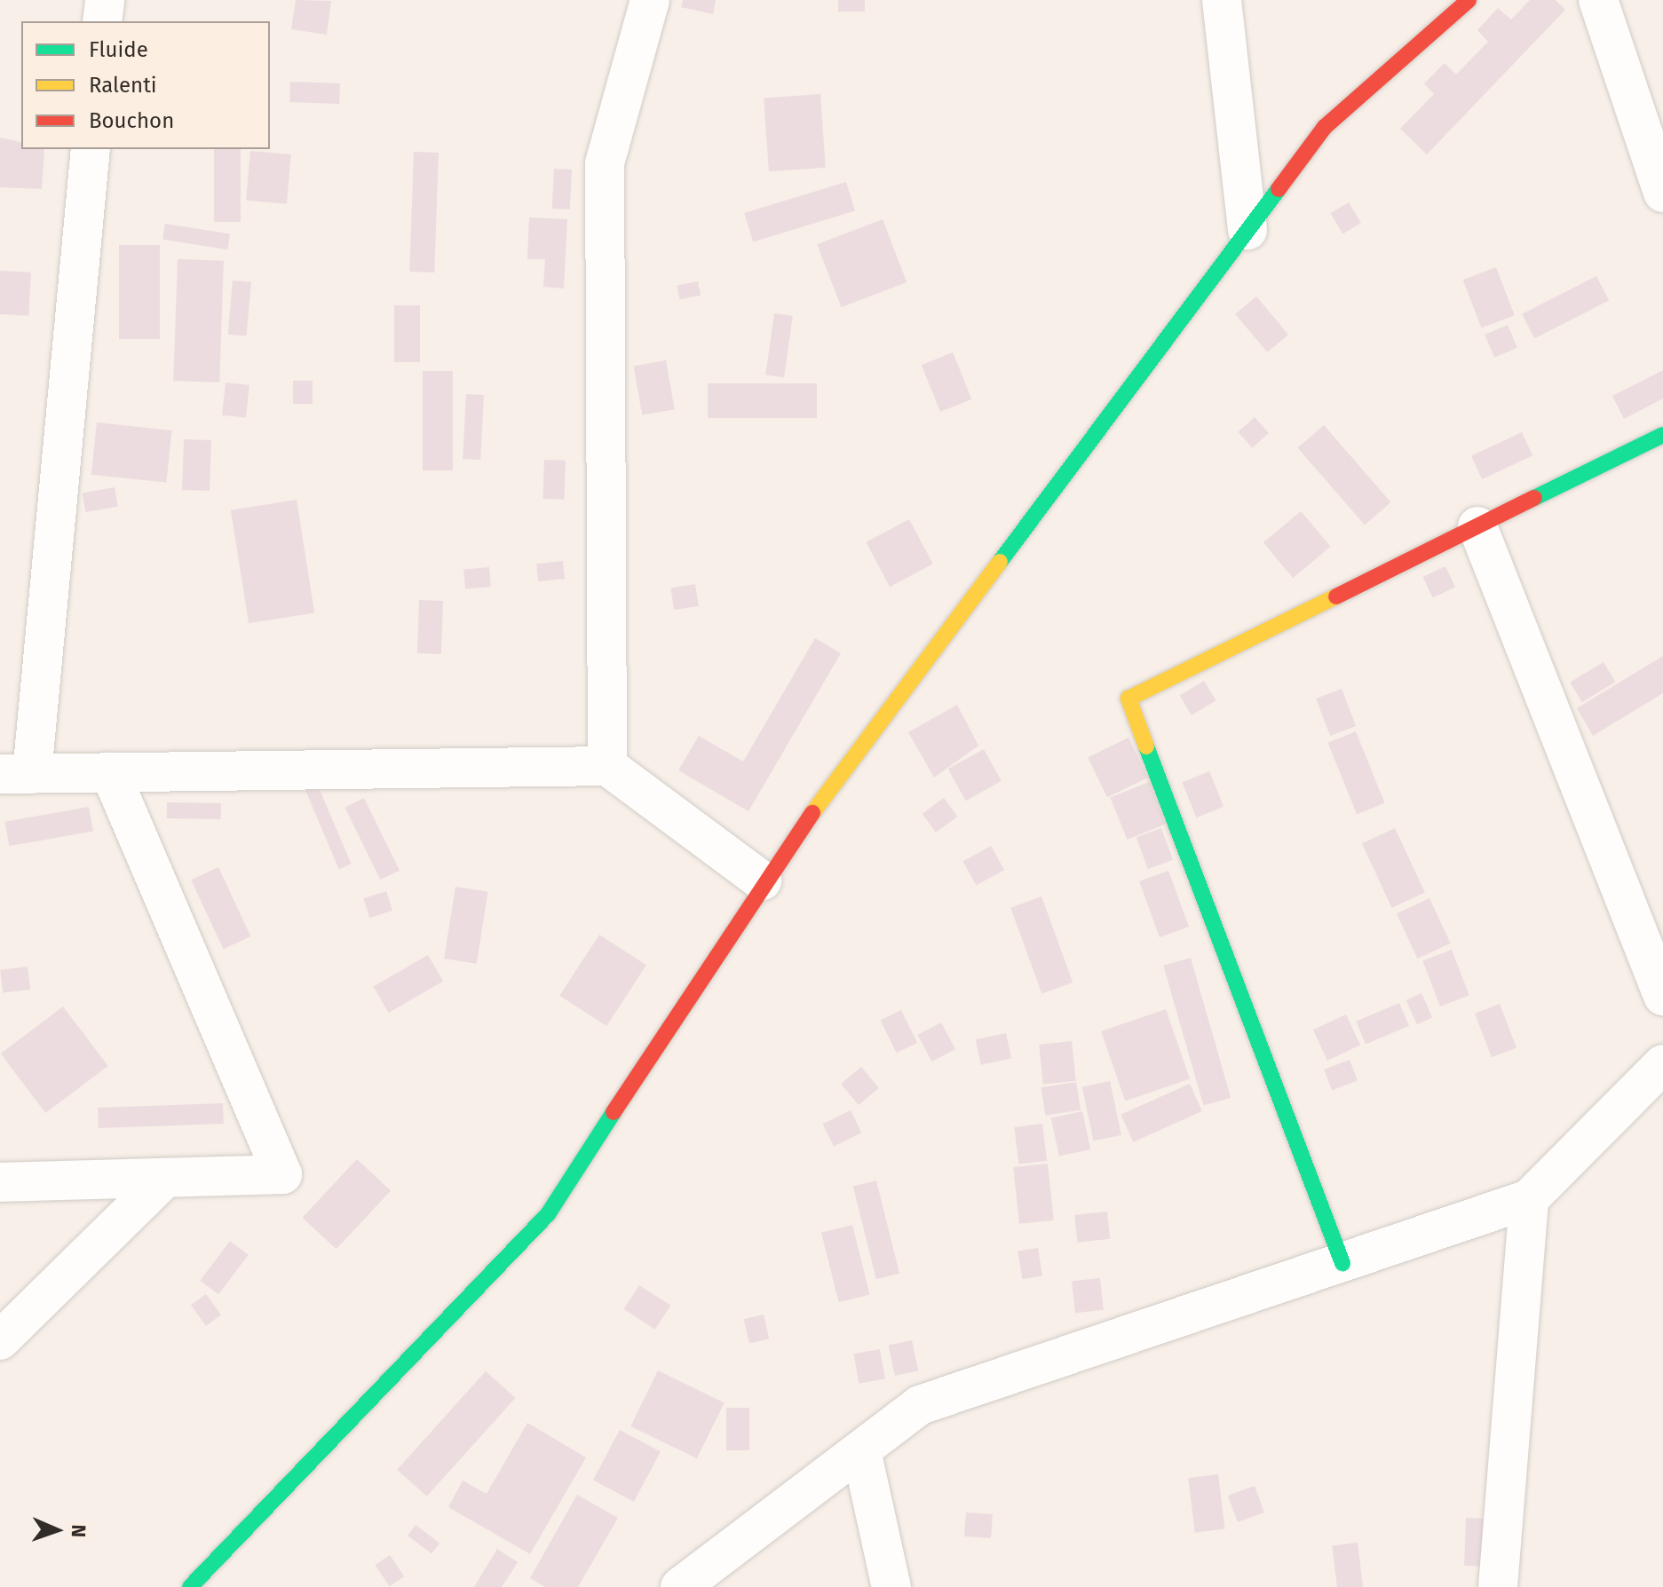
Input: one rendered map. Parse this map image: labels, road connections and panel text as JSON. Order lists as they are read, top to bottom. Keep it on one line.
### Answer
{"legend":["Fluide","Ralenti","Bouchon"],"north":"right"}
